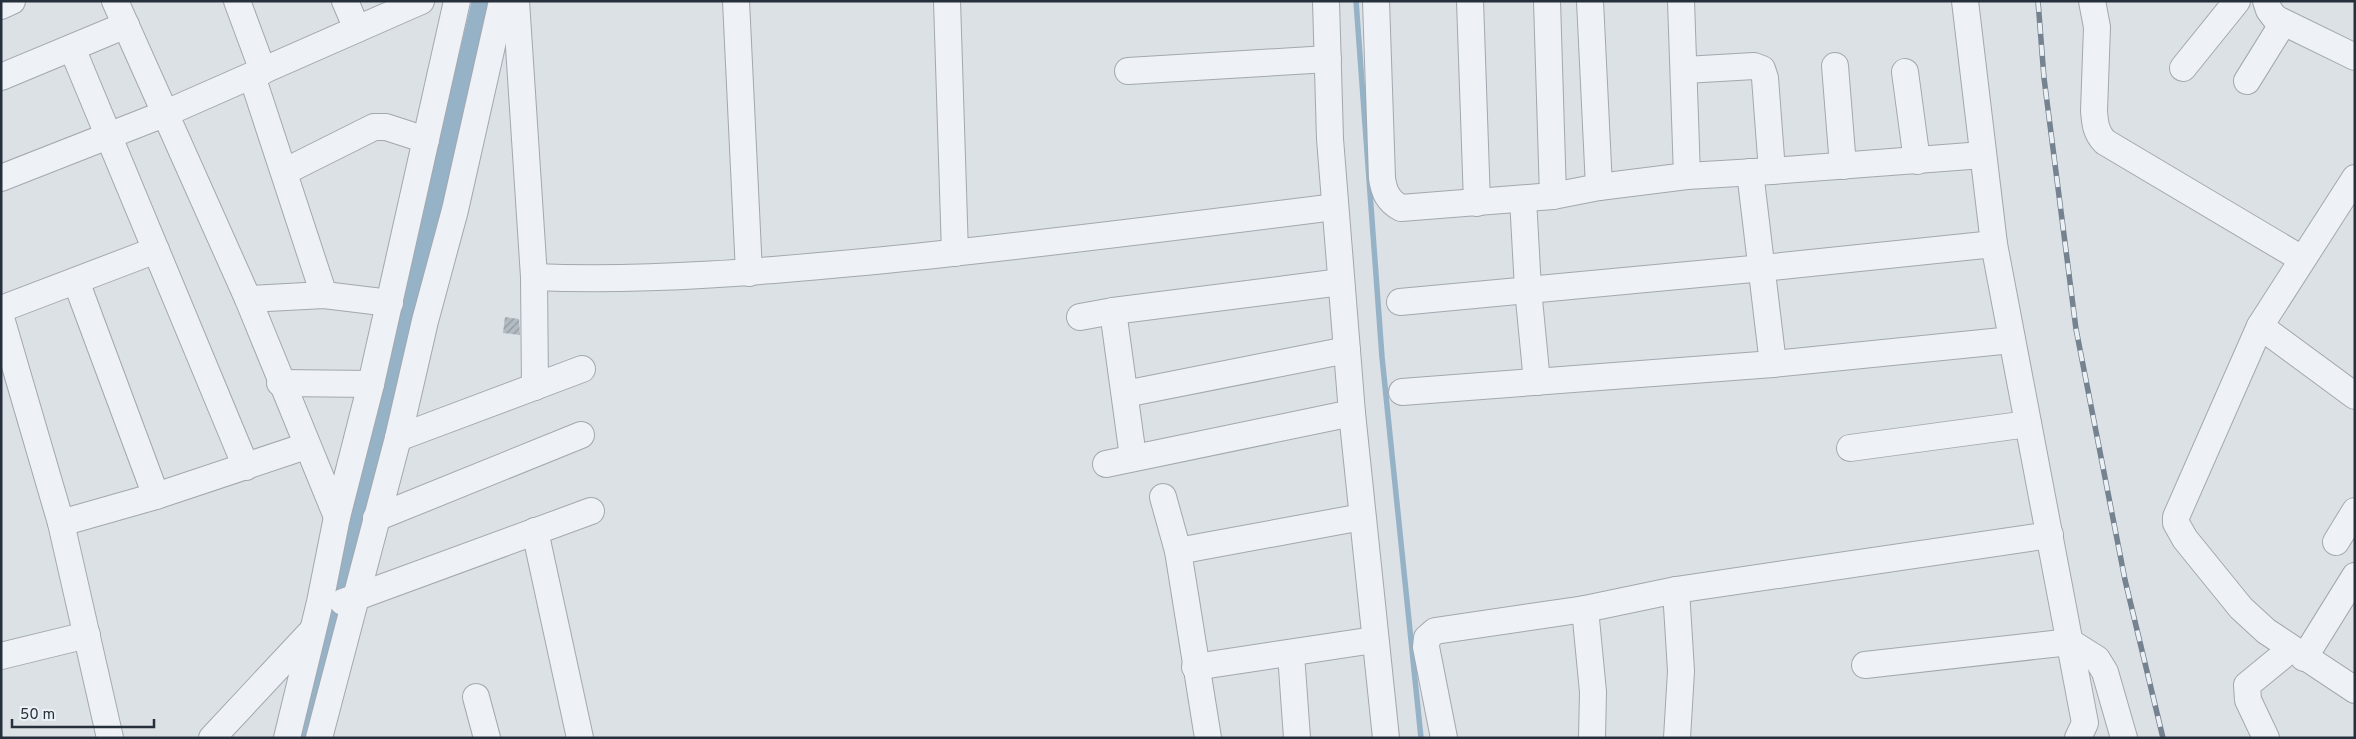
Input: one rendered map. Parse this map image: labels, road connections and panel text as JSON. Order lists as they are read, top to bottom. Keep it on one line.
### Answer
{"scale_bar":"50 m"}
